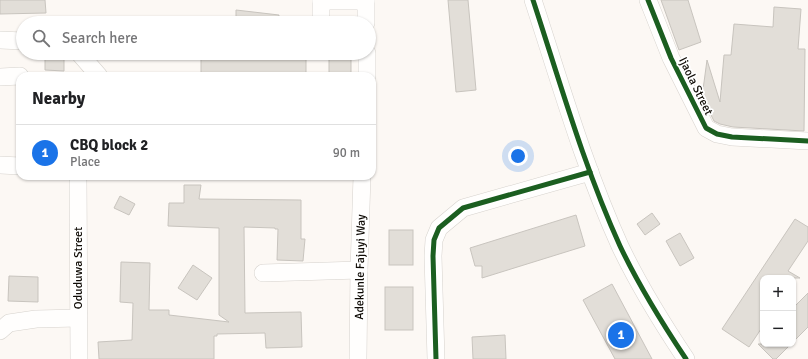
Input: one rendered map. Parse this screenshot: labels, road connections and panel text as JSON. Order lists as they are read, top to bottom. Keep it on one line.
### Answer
{"streets":{"street":["Ijaola Street","Adekunle Fajuyi Way","Oduduwa Street"]},"page":{"search":"Search here","heading":"Nearby","list":[{"mark":"1","name":"CBQ block 2","note":"Place","value":"90 m"}],"map_buttons":["+","−"],"pins":"1"}}
